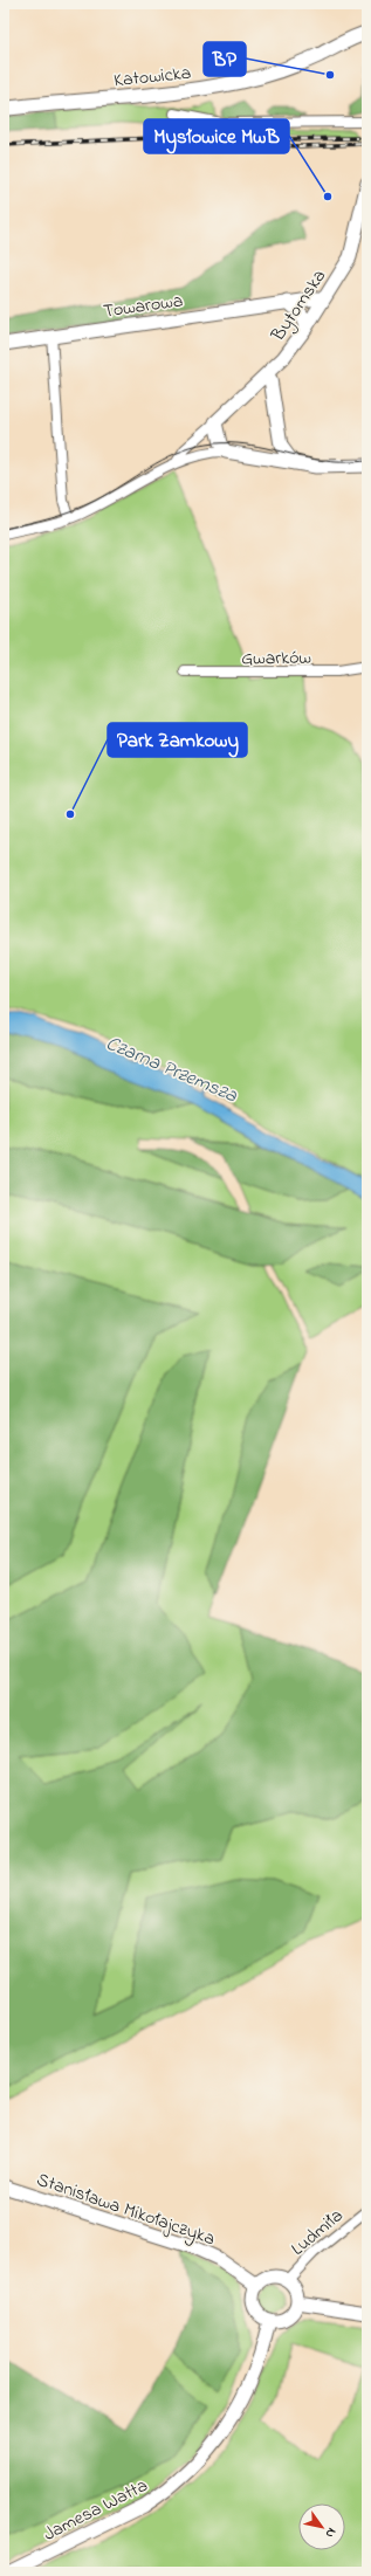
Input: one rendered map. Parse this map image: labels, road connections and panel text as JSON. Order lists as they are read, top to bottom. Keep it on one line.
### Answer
{"streets":{"main road":["Katowicka"],"street":["Towarowa","Bytomska","Gwarków","Stanisława Mikołajczyka","Ludmiła","Jamesa Watta"]},"crossings":[["Towarowa","Bytomska"],["Stanisława Mikołajczyka","Ludmiła"],["Stanisława Mikołajczyka","Jamesa Watta"],["Ludmiła","Jamesa Watta"]],"water":["Czarna Przemsza"],"places":["BP","Mysłowice MwB","Park Zamkowy"],"north":"bottom right"}
